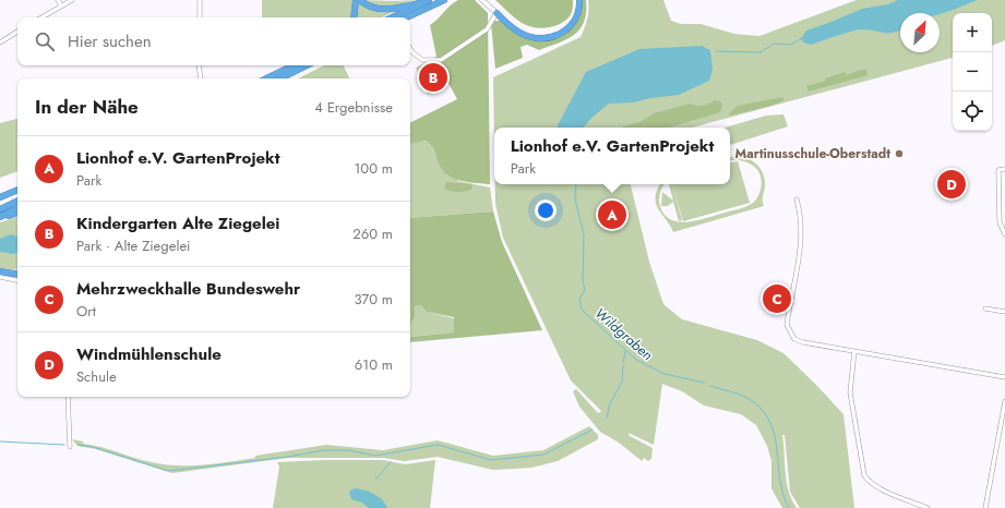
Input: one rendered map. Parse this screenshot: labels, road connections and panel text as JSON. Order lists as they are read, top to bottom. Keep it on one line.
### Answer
{"water":["Wildgraben"],"places":["Martinusschule-Oberstadt"],"north":"top right","page":{"map_buttons":["+","−"],"search":"Hier suchen","pins":["B","D","A","C"],"heading":["In der Nähe","4 Ergebnisse"],"popup":["Lionhof e.V. GartenProjekt","Park"],"list":[{"mark":"A","name":"Lionhof e.V. GartenProjekt","note":"Park","value":"100 m"},{"mark":"B","name":"Kindergarten Alte Ziegelei","note":"Park · Alte Ziegelei","value":"260 m"},{"mark":"C","name":"Mehrzweckhalle Bundeswehr","note":"Ort","value":"370 m"},{"mark":"D","name":"Windmühlenschule","note":"Schule","value":"610 m"}]}}
